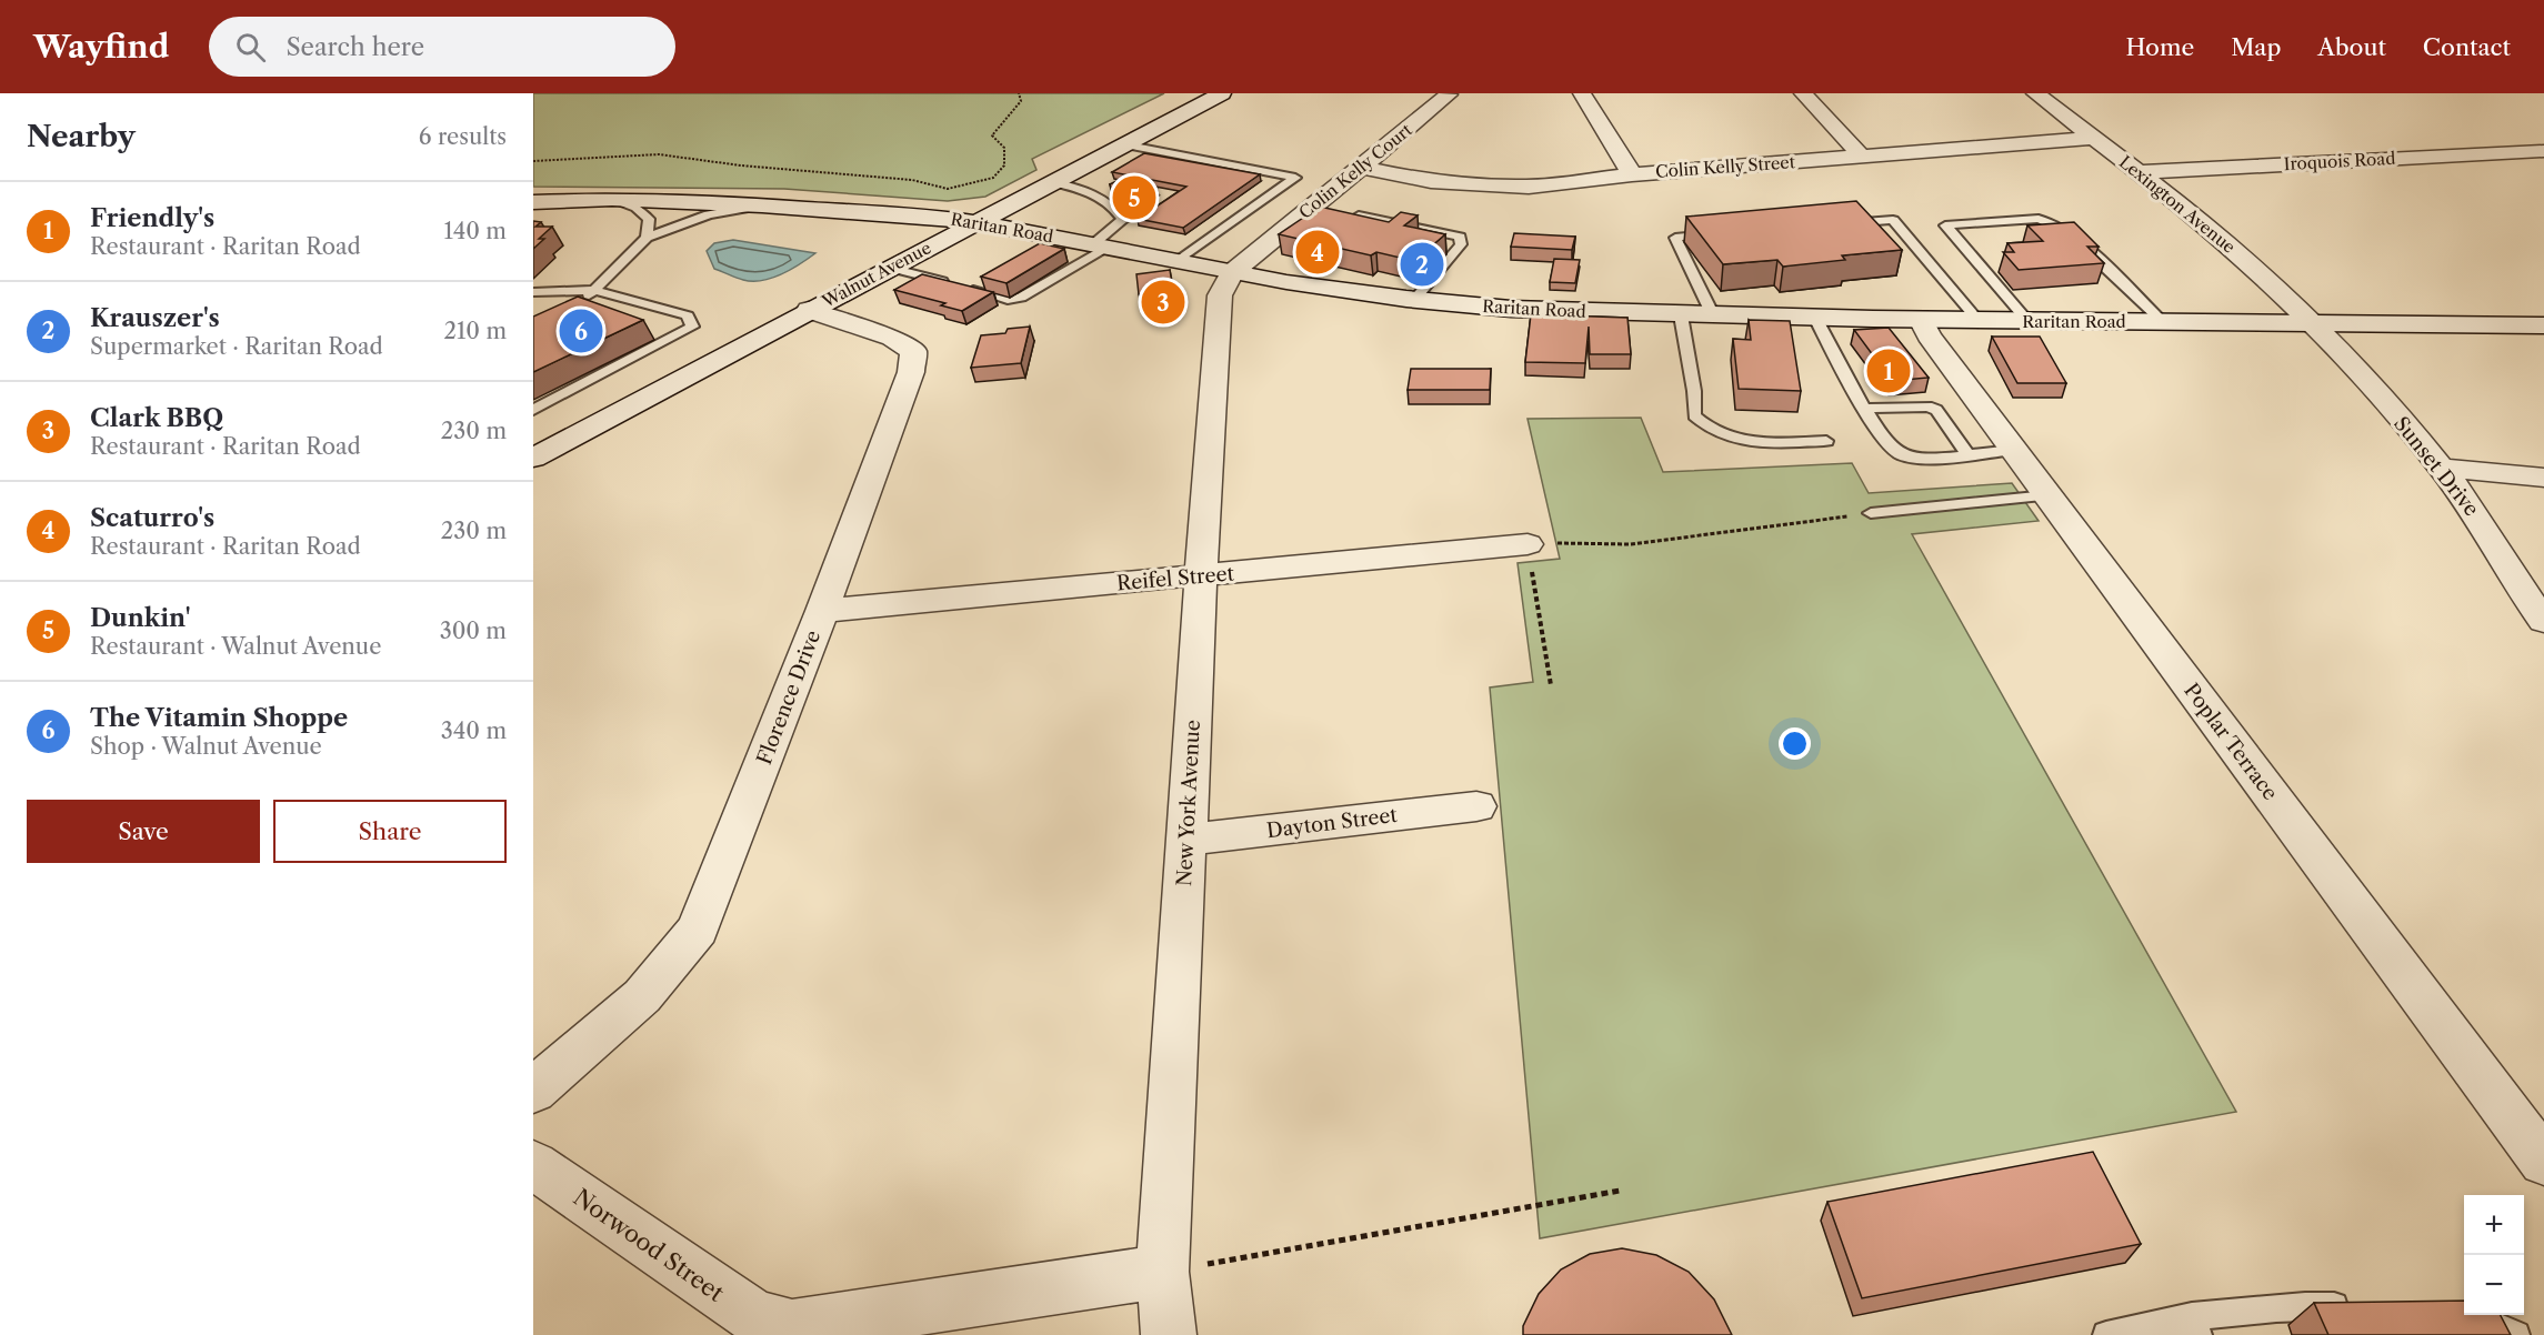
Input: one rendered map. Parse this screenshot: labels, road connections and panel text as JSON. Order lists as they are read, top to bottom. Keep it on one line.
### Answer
{"streets":{"street":["Iroquois Road","Colin Kelly Street","Colin Kelly Court","Lexington Avenue","Raritan Road","Walnut Avenue","Sunset Drive","Reifel Street","Florence Drive","Poplar Terrace","New York Avenue","Dayton Street","Norwood Street"]},"crossings":[["Iroquois Road","Lexington Avenue"],["Colin Kelly Street","Colin Kelly Court"],["Colin Kelly Street","Lexington Avenue"],["Colin Kelly Court","Raritan Road"],["Colin Kelly Court","New York Avenue"],["Lexington Avenue","Raritan Road"],["Lexington Avenue","Sunset Drive"],["Raritan Road","Walnut Avenue"],["Raritan Road","Sunset Drive"],["Raritan Road","Poplar Terrace"],["Raritan Road","New York Avenue"],["Walnut Avenue","Florence Drive"],["Reifel Street","Florence Drive"],["Reifel Street","New York Avenue"],["New York Avenue","Dayton Street"],["New York Avenue","Norwood Street"]],"page":{"header":"Wayfind","search":"Search here","nav":["Home","Map","About","Contact"],"heading":["Nearby","6 results"],"pins":["5","4","2","3","6","1"],"list":[{"mark":"1","name":"Friendly's","note":"Restaurant · Raritan Road","value":"140 m"},{"mark":"2","name":"Krauszer's","note":"Supermarket · Raritan Road","value":"210 m"},{"mark":"3","name":"Clark BBQ","note":"Restaurant · Raritan Road","value":"230 m"},{"mark":"4","name":"Scaturro's","note":"Restaurant · Raritan Road","value":"230 m"},{"mark":"5","name":"Dunkin'","note":"Restaurant · Walnut Avenue","value":"300 m"},{"mark":"6","name":"The Vitamin Shoppe","note":"Shop · Walnut Avenue","value":"340 m"}],"buttons":["Save","Share"],"map_buttons":["+","−"]}}
